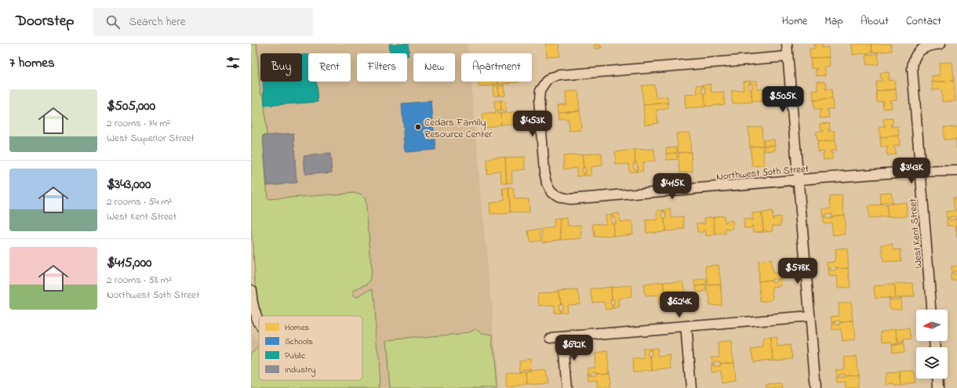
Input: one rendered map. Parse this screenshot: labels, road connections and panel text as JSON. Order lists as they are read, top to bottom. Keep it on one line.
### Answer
{"streets":{"street":["Northwest 50th Street","West Kent Street"]},"crossings":[["Northwest 50th Street","West Kent Street"]],"places":["Cedars Family Resource Center"],"legend":["Homes","Schools","Public","Industry"],"north":"left","page":{"header":"Doorstep","search":"Search here","nav":["Home","Map","About","Contact"],"heading":"7 homes","chip":["Buy","Rent","Filters","New","Apartment"],"list":[{"name":"$505,000","note":"2 rooms · 74 m² · West Superior Street"},{"name":"$343,000","note":"2 rooms · 54 m² · West Kent Street"},{"name":"$415,000","note":"2 rooms · 58 m² · Northwest 50th Street"}],"price":["$505K","$453K","$343K","$415K","$578K","$624K","$692K"]}}
